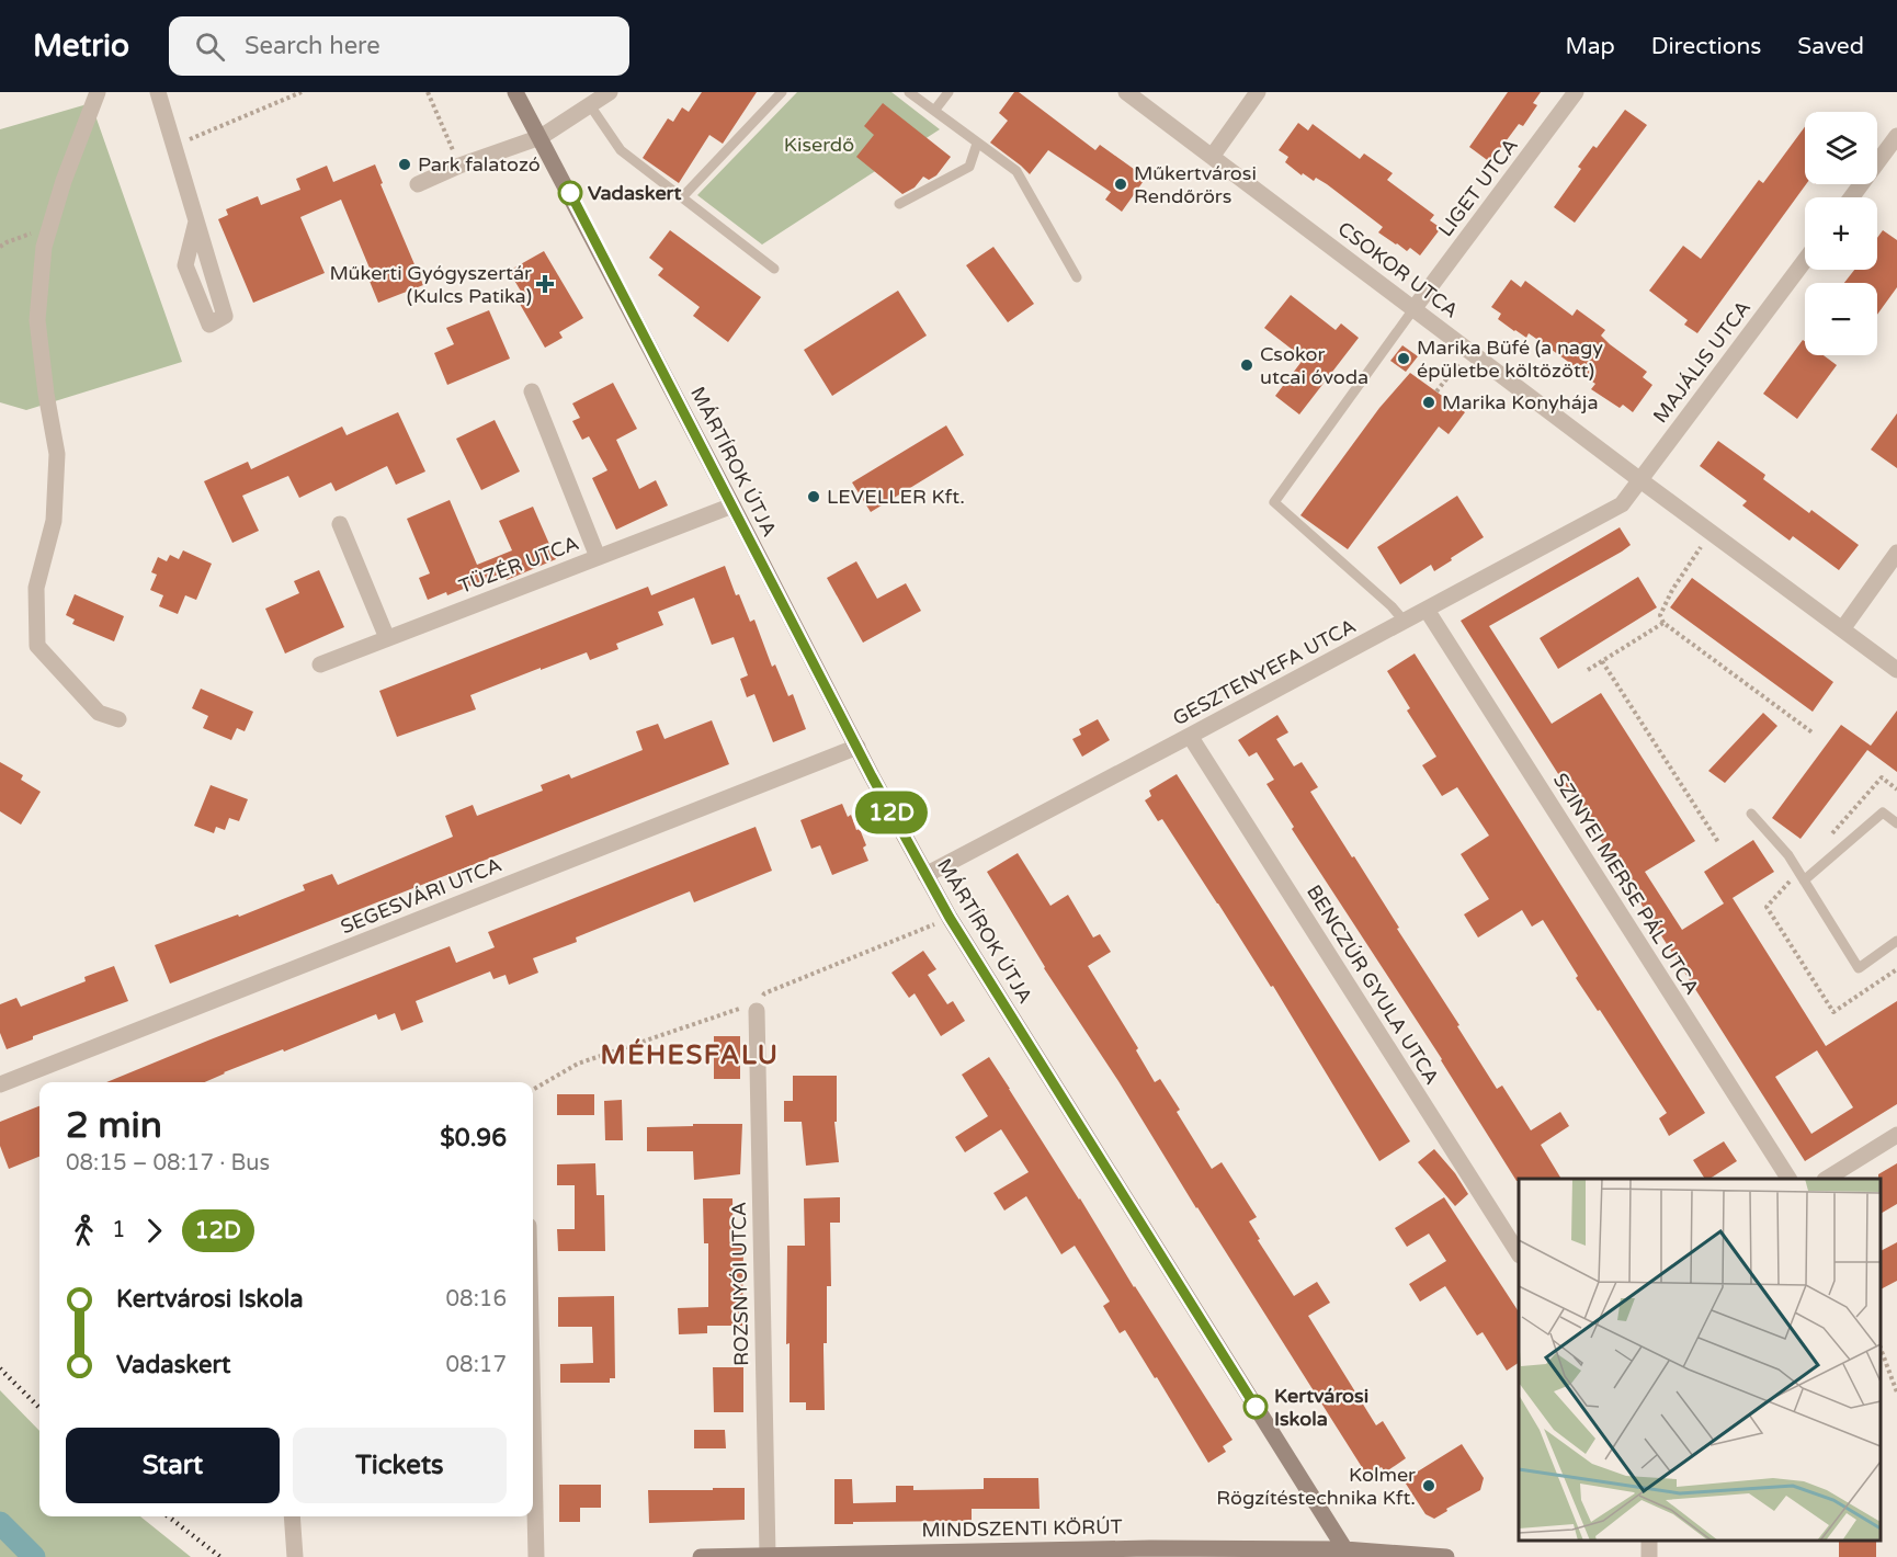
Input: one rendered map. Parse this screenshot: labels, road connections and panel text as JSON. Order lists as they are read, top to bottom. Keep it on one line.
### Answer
{"streets":{"street":["LIGET UTCA","CSOKOR UTCA","MAJÁLIS UTCA","MÁRTÍROK ÚTJA","TÜZÉR UTCA","GESZTENYEFA UTCA","SZINYEI MERSE PÁL UTCA","SEGESVÁRI UTCA","BENCZÚR GYULA UTCA","ROZSNYÓI UTCA","MINDSZENTI KÖRÚT"]},"crossings":[["LIGET UTCA","CSOKOR UTCA"],["CSOKOR UTCA","MAJÁLIS UTCA"],["MAJÁLIS UTCA","GESZTENYEFA UTCA"],["MÁRTÍROK ÚTJA","TÜZÉR UTCA"],["MÁRTÍROK ÚTJA","GESZTENYEFA UTCA"],["MÁRTÍROK ÚTJA","SEGESVÁRI UTCA"],["MÁRTÍROK ÚTJA","MINDSZENTI KÖRÚT"],["GESZTENYEFA UTCA","SZINYEI MERSE PÁL UTCA"],["GESZTENYEFA UTCA","BENCZÚR GYULA UTCA"],["ROZSNYÓI UTCA","MINDSZENTI KÖRÚT"]],"districts":["MÉHESFALU"],"parks":["Kiserdő"],"places":{"other":["Park falatozó","Műkertvárosi Rendőrörs","Vadaskert","Marika Büfé (a nagy épületbe költözött)","Csokor utcai óvoda","Marika Konyhája","LEVELLER Kft.","Kertvárosi Iskola","Kolmer Rögzítéstechnika Kft."],"health":["Műkerti Gyógyszertár (Kulcs Patika)"]},"lines":["bus line 12D"],"page":{"header":"Metrio","search":"Search here","nav":["Map","Directions","Saved"],"on_map":"12D","map_buttons":["+","−"],"heading":["2 min","08:15 – 08:17 · Bus","$0.96"],"legs":["1","12D"],"list":[{"name":"Kertvárosi Iskola","value":"08:16"},{"name":"Vadaskert","value":"08:17"}],"buttons":["Start","Tickets"]}}
